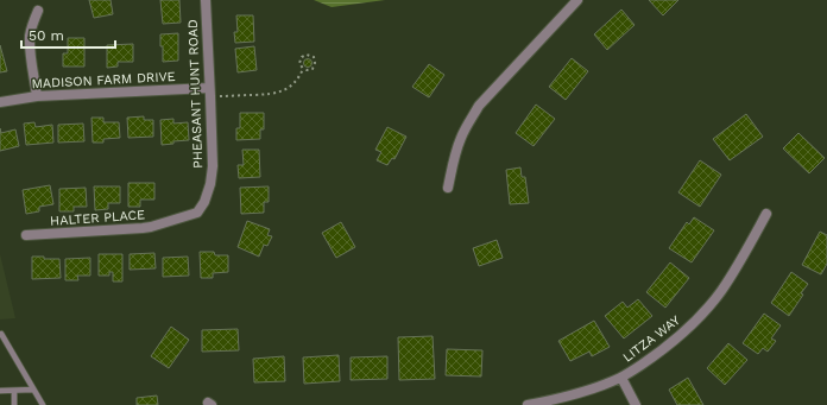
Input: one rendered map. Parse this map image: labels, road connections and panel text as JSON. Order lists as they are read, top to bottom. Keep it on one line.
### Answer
{"streets":{"street":["MADISON FARM DRIVE","PHEASANT HUNT ROAD","HALTER PLACE","LITZA WAY"]},"crossings":[["MADISON FARM DRIVE","PHEASANT HUNT ROAD"],["PHEASANT HUNT ROAD","HALTER PLACE"]],"scale_bar":"50 m"}
